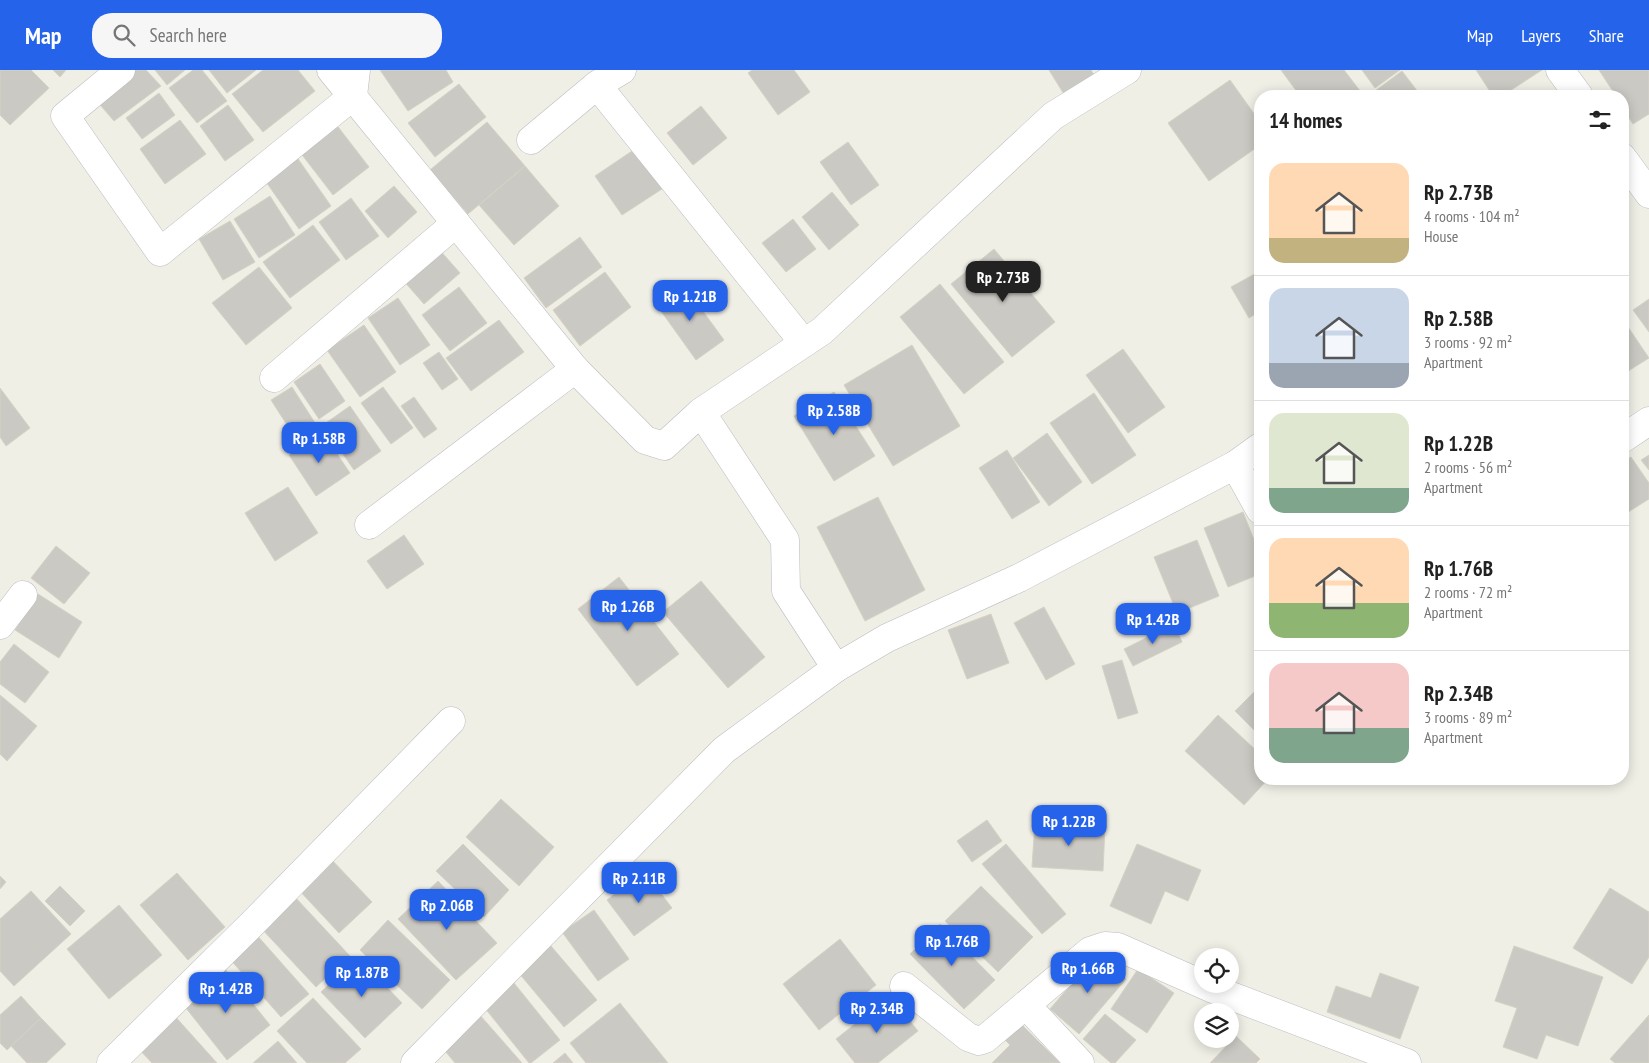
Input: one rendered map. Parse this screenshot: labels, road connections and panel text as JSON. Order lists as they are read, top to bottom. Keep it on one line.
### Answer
{"page":{"header":"Map","search":"Search here","nav":["Map","Layers","Share"],"heading":"14 homes","list":[{"name":"Rp 2.73B","note":"4 rooms · 104 m² · House"},{"name":"Rp 2.58B","note":"3 rooms · 92 m² · Apartment"},{"name":"Rp 1.22B","note":"2 rooms · 56 m² · Apartment"},{"name":"Rp 1.76B","note":"2 rooms · 72 m² · Apartment"},{"name":"Rp 2.34B","note":"3 rooms · 89 m² · Apartment"}],"price":["Rp 2.73B","Rp 1.21B","Rp 2.58B","Rp 1.58B","Rp 1.26B","Rp 1.42B","Rp 1.22B","Rp 2.11B","Rp 2.06B","Rp 1.76B","Rp 1.66B","Rp 1.87B","Rp 1.42B","Rp 2.34B"]}}
